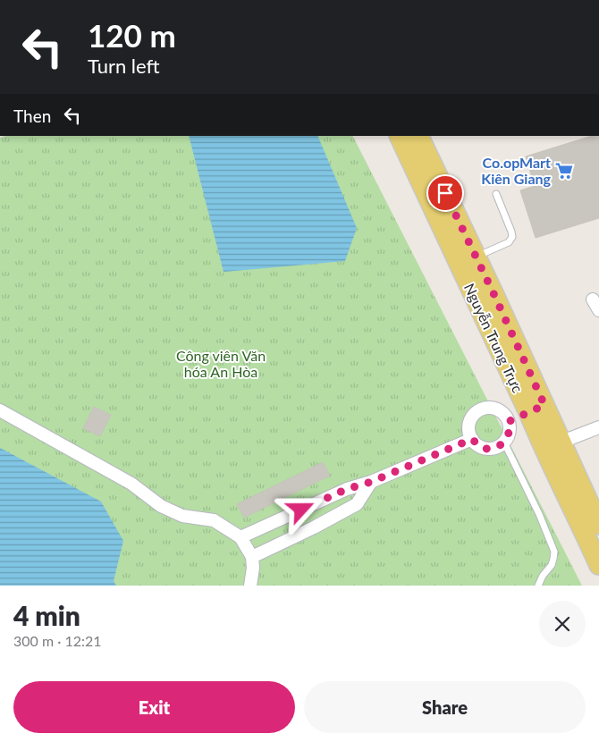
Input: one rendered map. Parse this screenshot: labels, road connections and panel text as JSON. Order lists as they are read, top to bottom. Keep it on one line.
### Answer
{"streets":{"main road":["Nguyễn Trung Trực"]},"parks":["Công viên Văn hóa An Hòa"],"places":{"supermarket":["Co.opMart Kiên Giang"]},"page":{"turn":["120 m","Turn left"],"then":"Then","heading":["4 min","300 m · 12:21"],"buttons":["Exit","Share"]}}
